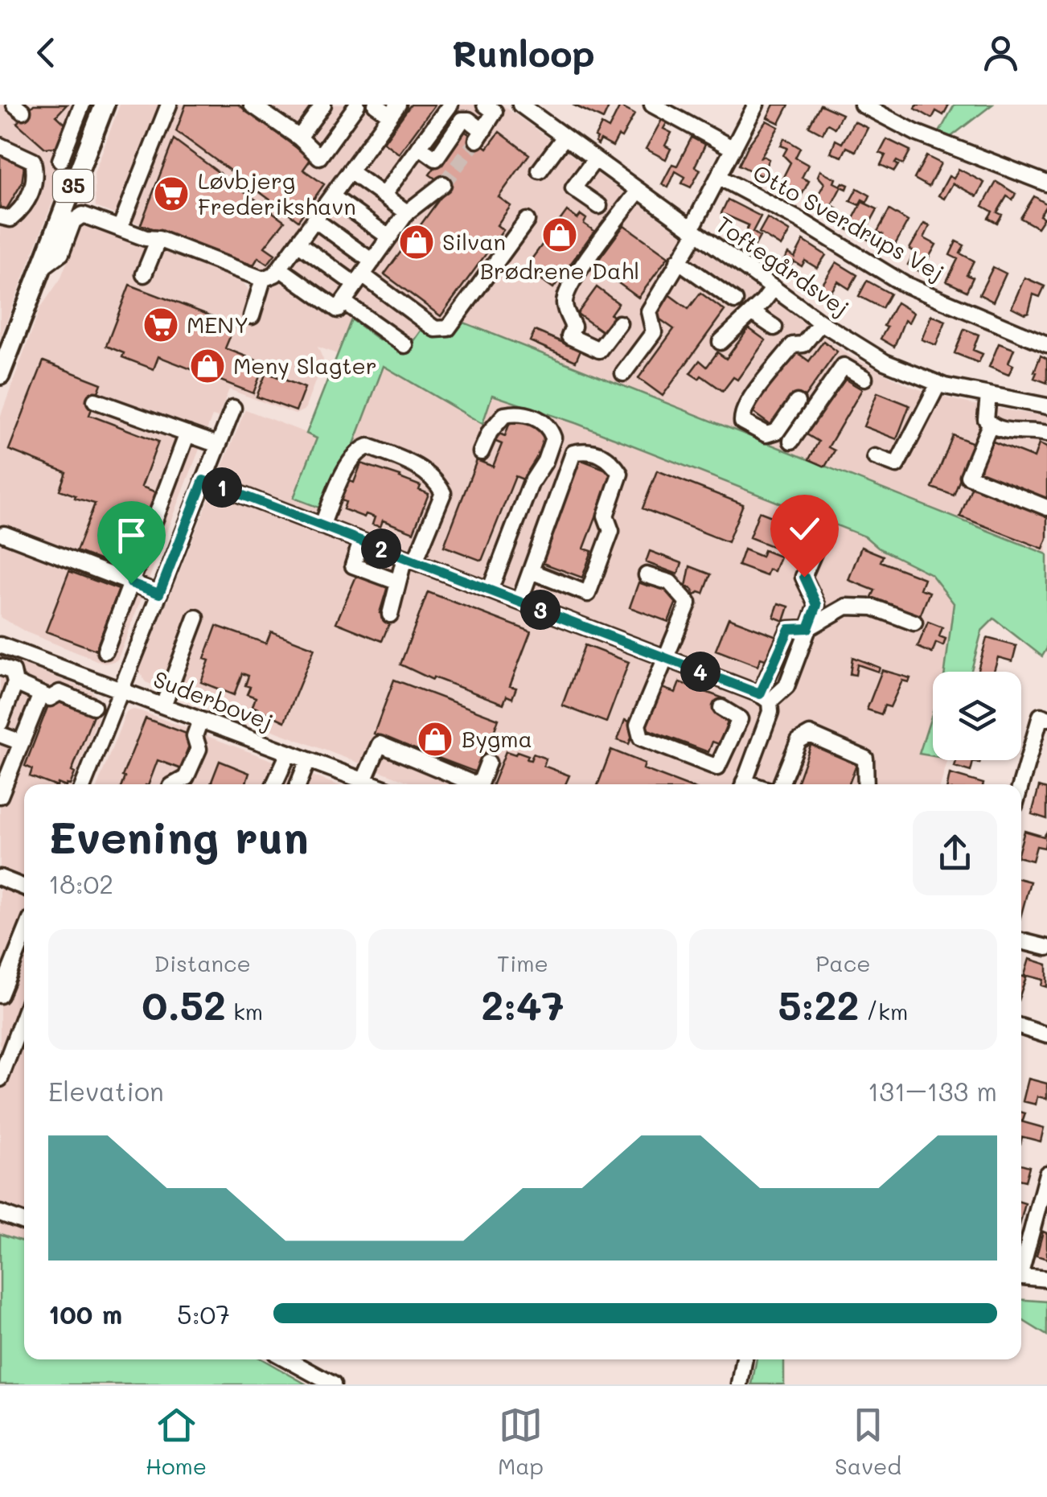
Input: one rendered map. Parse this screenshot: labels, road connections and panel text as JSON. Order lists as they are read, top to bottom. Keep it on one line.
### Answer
{"streets":{"main road":["35"],"street":["Otto Sverdrups Vej","Toftegårdsvej","Suderbovej"]},"places":{"supermarket":["Løvbjerg Frederikshavn","MENY"],"shop":["Brødrene Dahl","Silvan","Meny Slagter","Bygma"]},"page":{"header":"Runloop","pins":["1","2","3","4"],"heading":["Evening run","18:02"],"stats":[["Distance","0.52 km"],["Time","2:47"],["Pace","5:22 /km"]],"chart":["Elevation","131–133 m"],"list":[{"name":"100 m","note":"5:07"}],"tabs":["Home","Map","Saved"]}}
